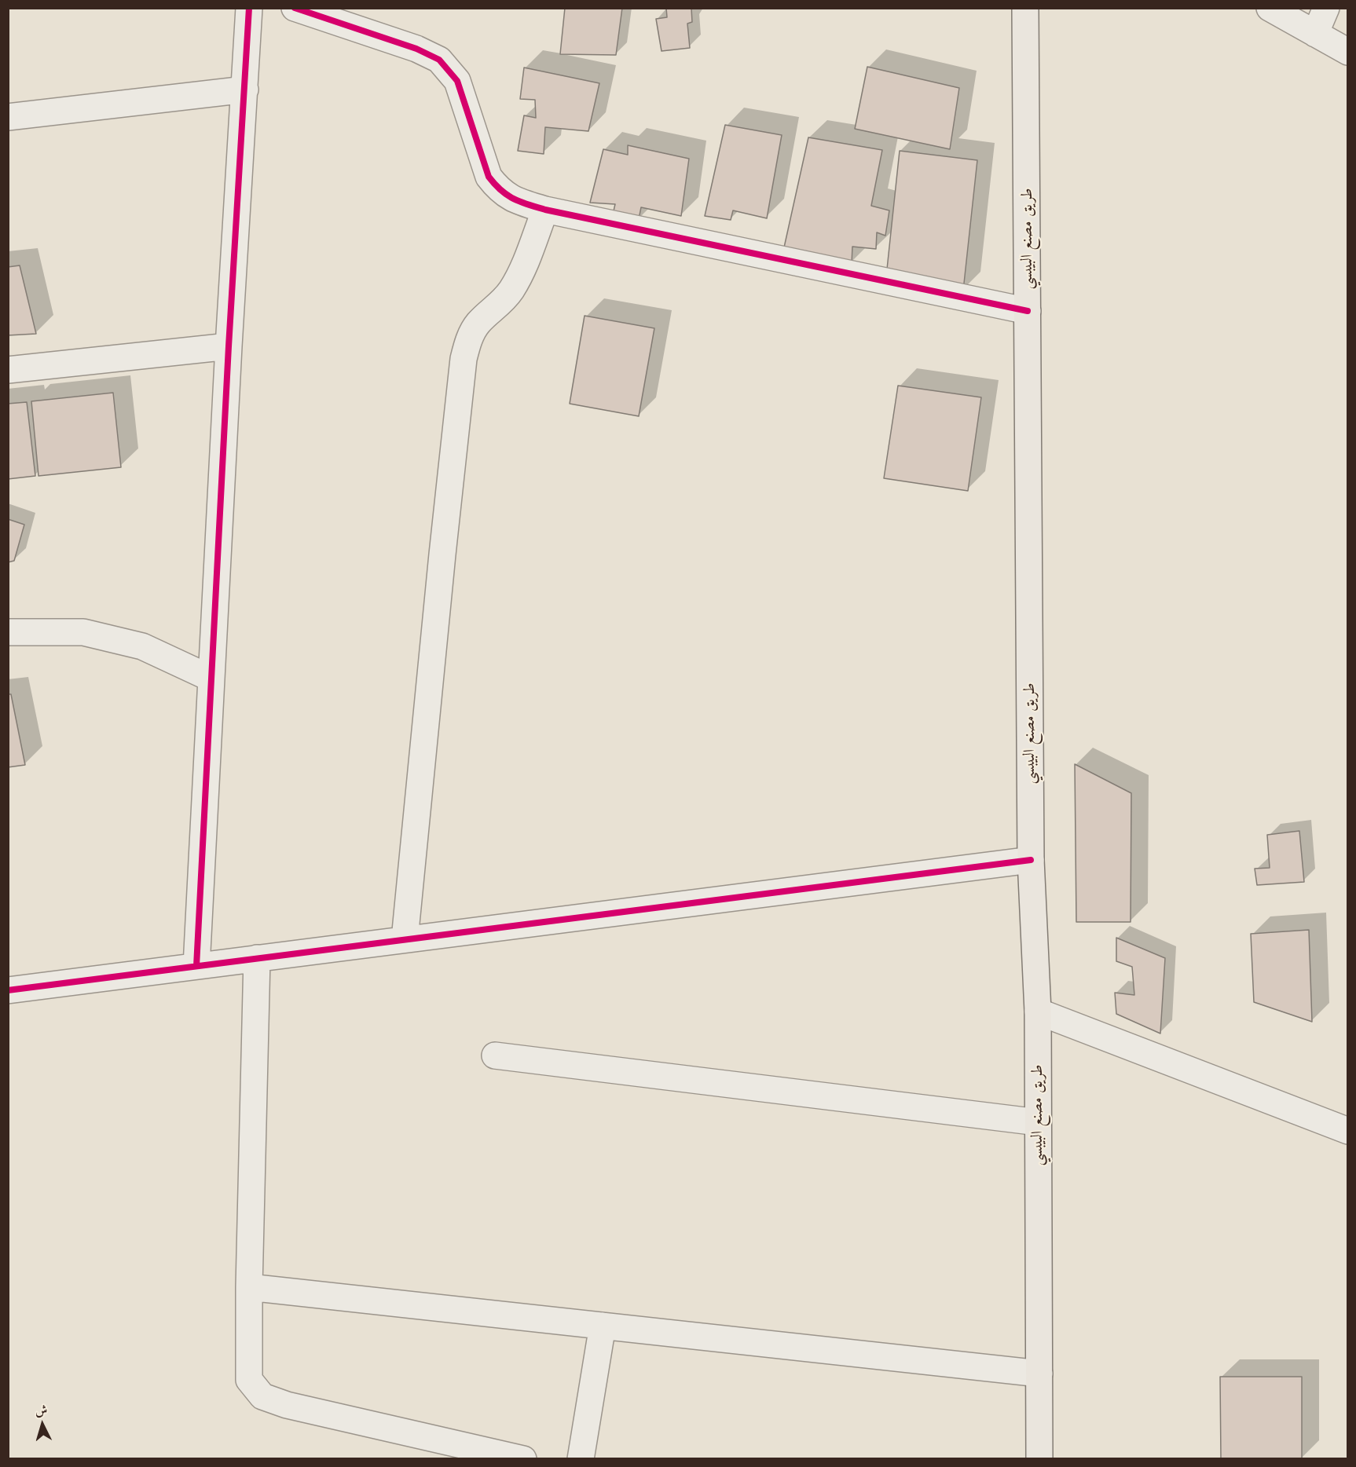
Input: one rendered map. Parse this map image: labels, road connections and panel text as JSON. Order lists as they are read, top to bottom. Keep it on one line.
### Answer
{"streets":{"main road":["طريق مصنع البيبسي"]},"north":"top"}
